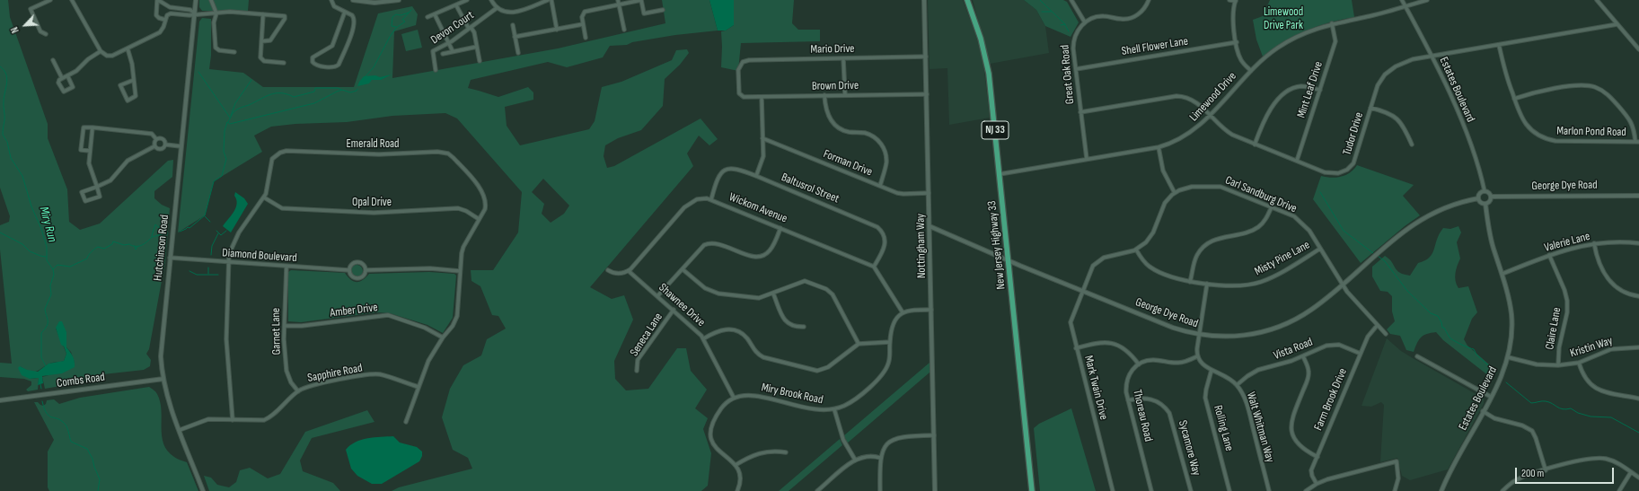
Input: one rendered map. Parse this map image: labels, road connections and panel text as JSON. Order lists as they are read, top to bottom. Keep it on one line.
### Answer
{"streets":{"main road":["NJ 33","New Jersey Highway 33"],"street":["Devon Court","Shell Flower Lane","Mario Drive","Great Oak Road","Brown Drive","Mint Leaf Drive","Estates Boulevard","Limewood Drive","Marlon Pond Road","Tudor Drive","Emerald Road","Forman Drive","George Dye Road","Baltusrol Street","Carl Sandburg Drive","Opal Drive","Wickom Avenue","Valerie Lane","Nottingham Way","Hutchinson Road","Diamond Boulevard","Misty Pine Lane","Shawnee Drive","Amber Drive","Claire Lane","Garnet Lane","Seneca Lane","Kristin Way","Vista Road","Sapphire Road","Combs Road","Mark Twain Drive","Miry Brook Road","Farm Brook Drive","Thoreau Road","Walt Whitman Way","Rolling Lane","Sycamore Way"]},"crossings":[["Shell Flower Lane","Great Oak Road"],["Mario Drive","Brown Drive"],["Mario Drive","Nottingham Way"],["Great Oak Road","Limewood Drive"],["Great Oak Road","Tudor Drive"],["Brown Drive","Nottingham Way"],["Mint Leaf Drive","Limewood Drive"],["Mint Leaf Drive","Tudor Drive"],["Estates Boulevard","Limewood Drive"],["Estates Boulevard","Tudor Drive"],["Estates Boulevard","George Dye Road"],["Estates Boulevard","Valerie Lane"],["Estates Boulevard","Kristin Way"],["Limewood Drive","Tudor Drive"],["Limewood Drive","New Jersey Highway 33"],["Marlon Pond Road","Tudor Drive"],["Emerald Road","Opal Drive"],["Emerald Road","Diamond Boulevard"],["Emerald Road","Amber Drive"],["Emerald Road","Sapphire Road"],["Forman Drive","Nottingham Way"],["George Dye Road","Carl Sandburg Drive"],["George Dye Road","New Jersey Highway 33"],["George Dye Road","Nottingham Way"],["George Dye Road","Mark Twain Drive"],["Baltusrol Street","Wickom Avenue"],["Carl Sandburg Drive","Misty Pine Lane"],["Carl Sandburg Drive","Farm Brook Drive"],["Wickom Avenue","Shawnee Drive"],["Valerie Lane","Claire Lane"],["Hutchinson Road","Diamond Boulevard"],["Hutchinson Road","Sapphire Road"],["Hutchinson Road","Combs Road"],["Diamond Boulevard","Garnet Lane"],["Shawnee Drive","Seneca Lane"],["Shawnee Drive","Miry Brook Road"],["Amber Drive","Garnet Lane"],["Claire Lane","Kristin Way"],["Garnet Lane","Sapphire Road"],["Vista Road","Farm Brook Drive"],["Vista Road","Walt Whitman Way"],["Thoreau Road","Sycamore Way"],["Walt Whitman Way","Rolling Lane"]],"water":["Miry Run"],"parks":["Limewood Drive Park"],"scale_bar":"200 m","north":"bottom left"}
